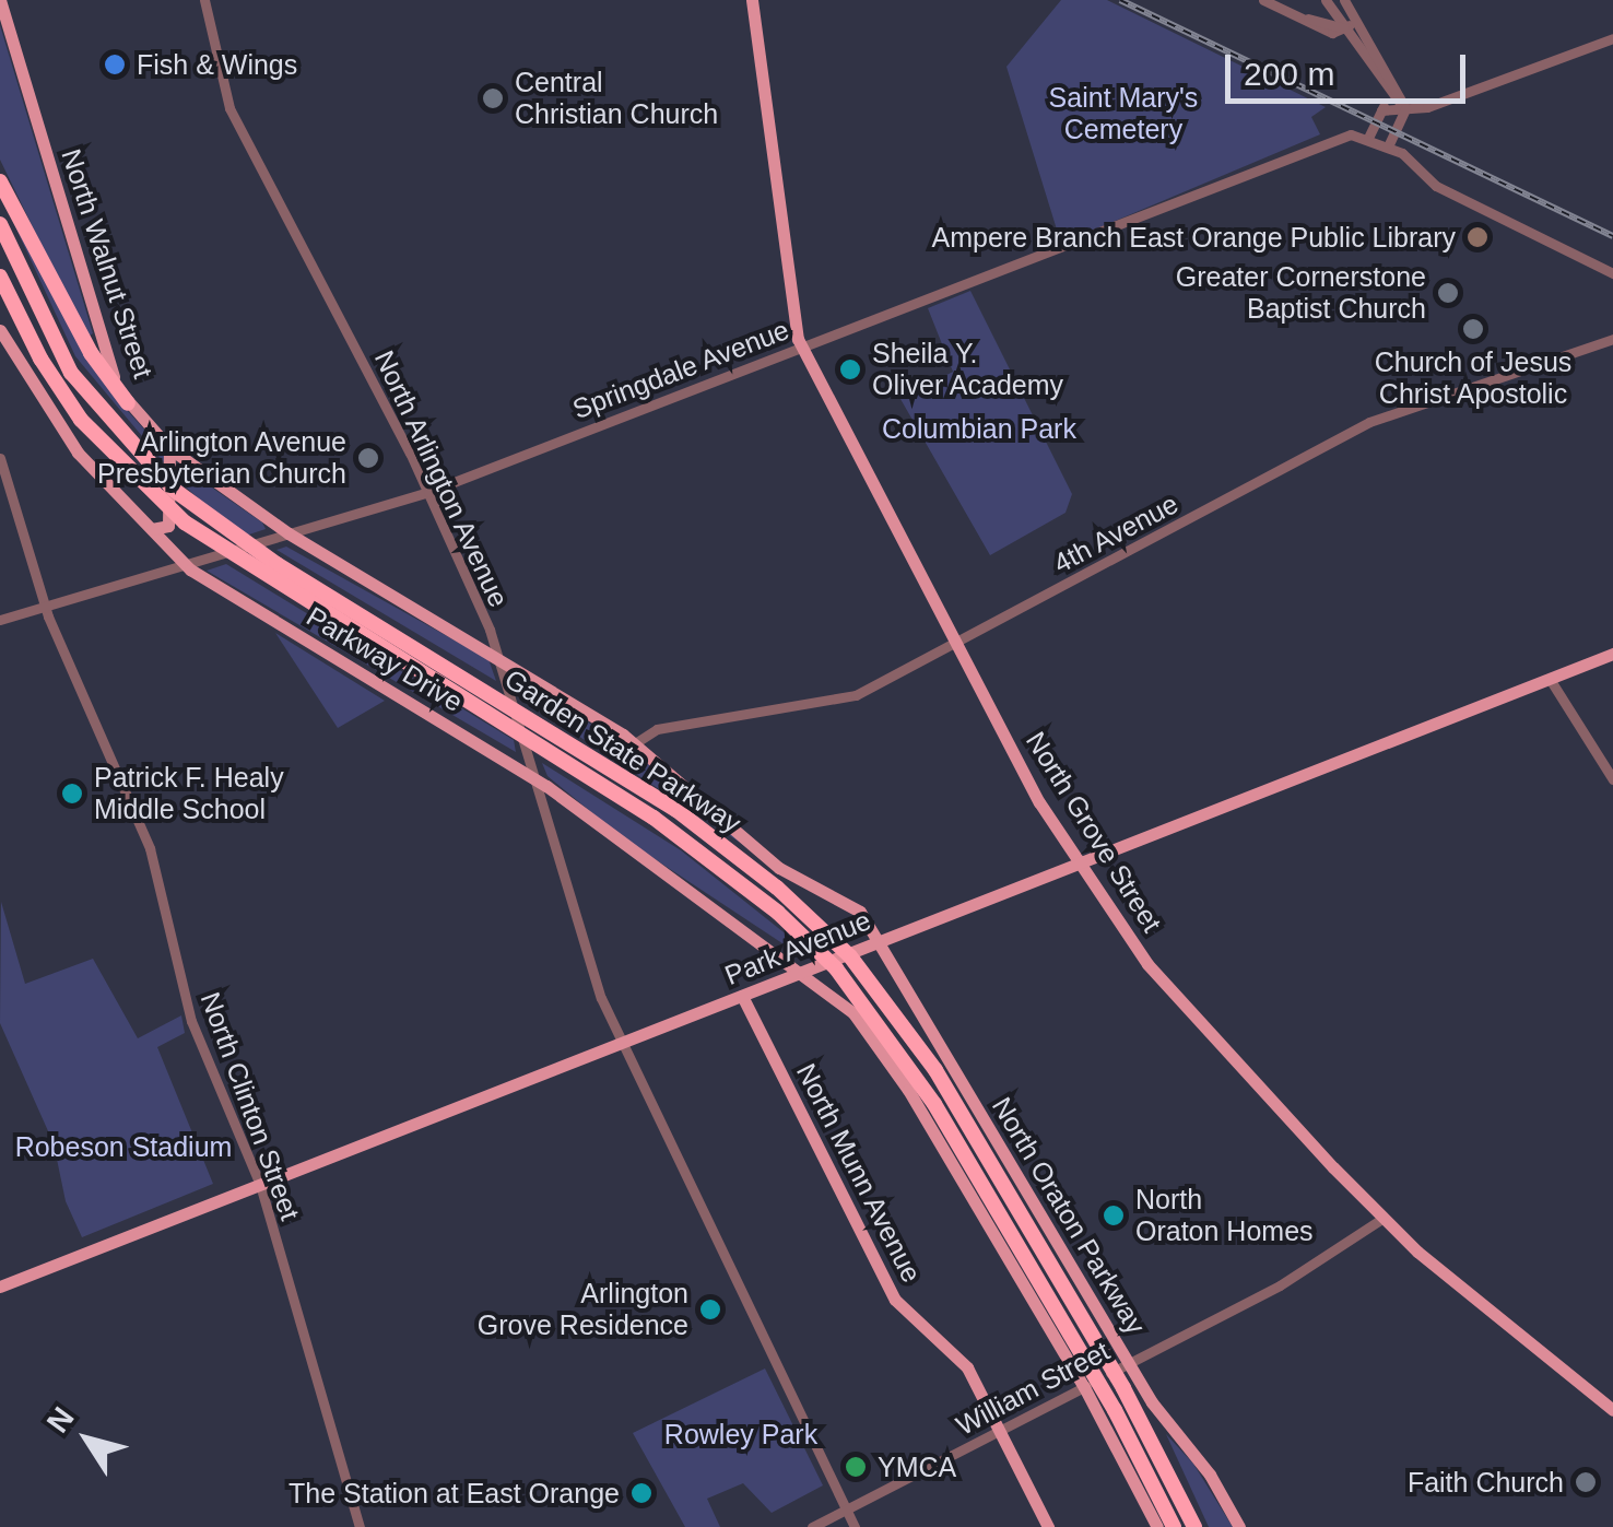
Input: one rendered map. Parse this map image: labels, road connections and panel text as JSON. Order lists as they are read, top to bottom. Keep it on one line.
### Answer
{"streets":{"highway":["Garden State Parkway"],"main road":["North Walnut Street","Parkway Drive","North Grove Street","Park Avenue","North Munn Avenue","North Oraton Parkway"],"street":["Springdale Avenue","North Arlington Avenue","4th Avenue","North Clinton Street","William Street"]},"crossings":[["North Walnut Street","Springdale Avenue"],["North Walnut Street","Parkway Drive"],["Springdale Avenue","North Arlington Avenue"],["Springdale Avenue","Parkway Drive"],["Springdale Avenue","North Grove Street"],["Springdale Avenue","North Clinton Street"],["North Arlington Avenue","Parkway Drive"],["North Arlington Avenue","Park Avenue"],["North Arlington Avenue","William Street"],["4th Avenue","Parkway Drive"],["4th Avenue","North Grove Street"],["Parkway Drive","Park Avenue"],["Parkway Drive","North Oraton Parkway"],["North Grove Street","Park Avenue"],["North Grove Street","William Street"],["Park Avenue","North Clinton Street"],["Park Avenue","North Munn Avenue"],["Park Avenue","North Oraton Parkway"],["North Munn Avenue","William Street"],["North Oraton Parkway","William Street"]],"parks":["Saint Mary's Cemetery","Columbian Park","Robeson Stadium","Rowley Park"],"places":["Fish & Wings","Central Christian Church","Ampere Branch East Orange Public Library","Greater Cornerstone Baptist Church","Church of Jesus Christ Apostolic","Sheila Y. Oliver Academy","Arlington Avenue Presbyterian Church","Patrick F. Healy Middle School","North Oraton Homes","Arlington Grove Residence","YMCA","Faith Church","The Station at East Orange"],"scale_bar":"200 m","north":"top left"}
